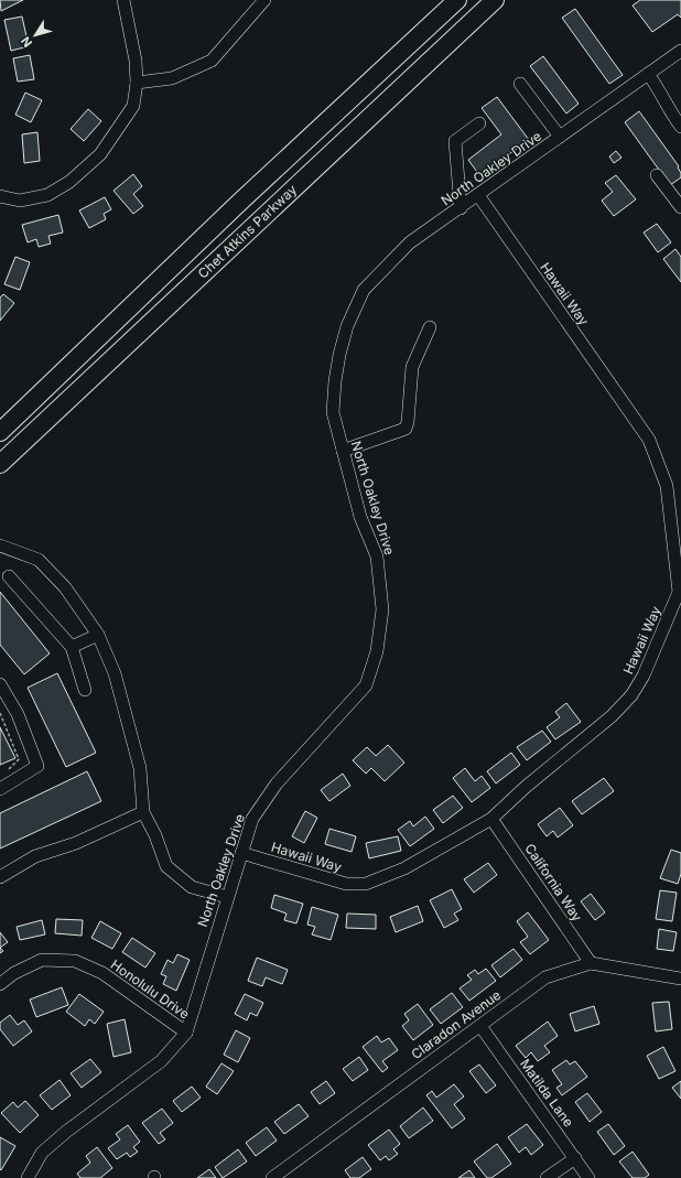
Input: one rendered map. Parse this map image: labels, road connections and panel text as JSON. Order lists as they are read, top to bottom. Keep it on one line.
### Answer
{"streets":{"highway":["Chet Atkins Parkway"],"street":["North Oakley Drive","Hawaii Way","California Way","Honolulu Drive","Claradon Avenue","Matilda Lane"]},"crossings":[["North Oakley Drive","Hawaii Way"],["North Oakley Drive","Honolulu Drive"],["Hawaii Way","California Way"],["California Way","Claradon Avenue"],["Claradon Avenue","Matilda Lane"]],"north":"bottom left"}
